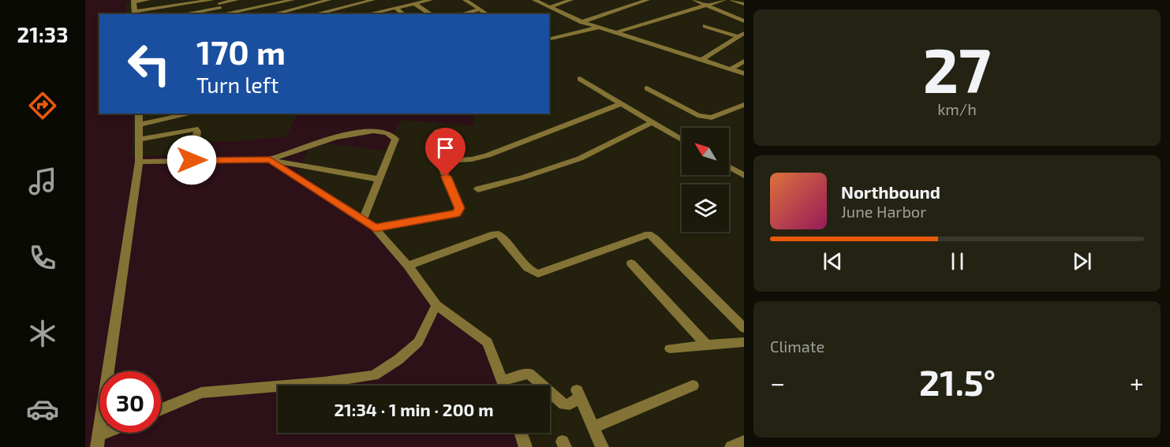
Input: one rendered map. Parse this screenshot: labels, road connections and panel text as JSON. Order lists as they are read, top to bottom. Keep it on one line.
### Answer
{"north":"top left","page":{"tabs":"21:33","tile":[["27","km/h"],"Climate"],"turn":["170 m","Turn left"],"song":["Northbound","June Harbor"],"heat":["−","21.5°","+"],"limit":"30","trip":"21:34 · 1 min · 200 m"}}
